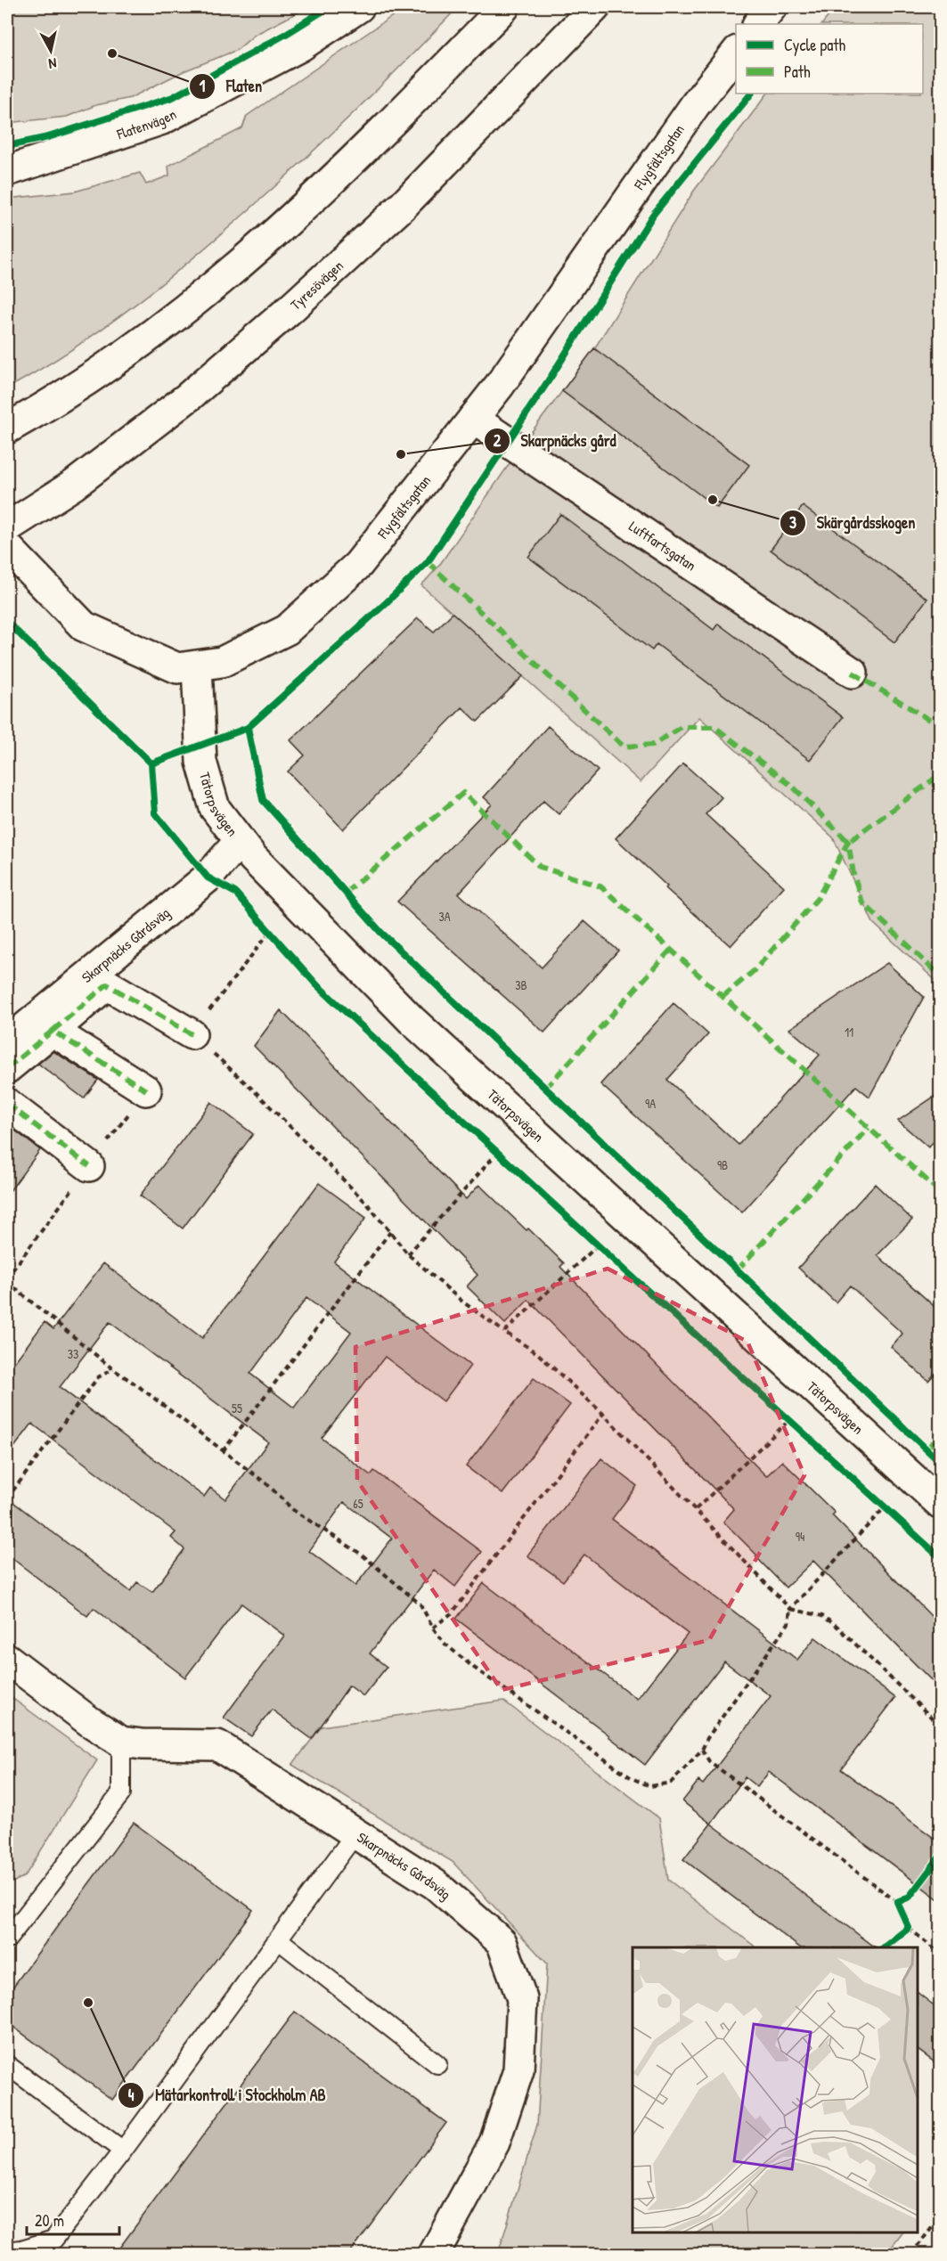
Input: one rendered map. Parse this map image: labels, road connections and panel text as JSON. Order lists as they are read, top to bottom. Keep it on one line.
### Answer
{"streets":{"main road":["Flatenvägen","Flygfältsgatan","Tyresövägen","Luftfartsgatan","Tätorpsvägen","Skarpnäcks Gårdsväg"]},"crossings":[["Flygfältsgatan","Luftfartsgatan"],["Flygfältsgatan","Tätorpsvägen"],["Tätorpsvägen","Skarpnäcks Gårdsväg"]],"places":["Flaten","Skarpnäcks gård","Skärgårdsskogen","Mätarkontroll i Stockholm AB"],"house_numbers":["3A","3B","11","9A","9B","33","55","65","94"],"legend":["Cycle path","Path"],"scale_bar":"20 m","north":"bottom"}
